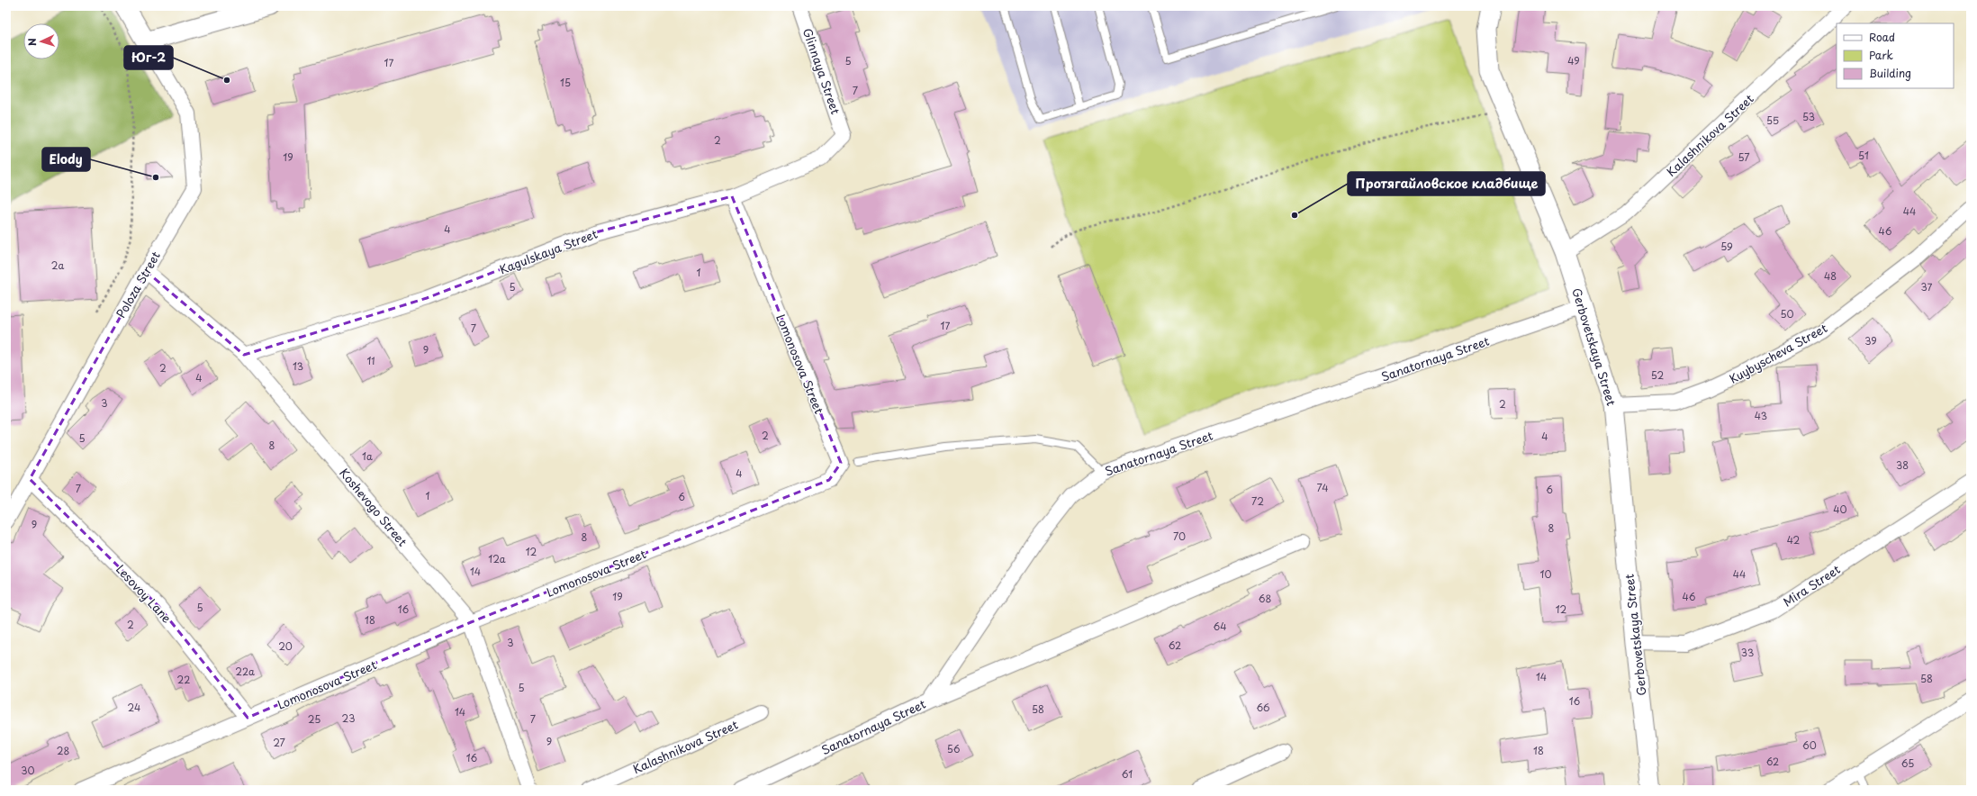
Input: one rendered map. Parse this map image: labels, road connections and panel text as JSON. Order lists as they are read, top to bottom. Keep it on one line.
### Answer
{"streets":{"street":["Glinnaya Street","Kalashnikova Street","Kagulskaya Street","Poloza Street","Gerbovetskaya Street","Kuybyscheva Street","Sanatornaya Street","Lomonosova Street","Koshevogo Street","Mira Street","Lesovoy Lane"]},"crossings":[["Glinnaya Street","Kagulskaya Street"],["Kalashnikova Street","Gerbovetskaya Street"],["Kagulskaya Street","Lomonosova Street"],["Kagulskaya Street","Koshevogo Street"],["Poloza Street","Koshevogo Street"],["Poloza Street","Lesovoy Lane"],["Gerbovetskaya Street","Kuybyscheva Street"],["Gerbovetskaya Street","Sanatornaya Street"],["Gerbovetskaya Street","Mira Street"],["Lomonosova Street","Koshevogo Street"],["Lomonosova Street","Lesovoy Lane"]],"places":["Юг-2","Elody","Протягайловское кладбище"],"house_numbers":["5","49","17","15","7","53","55","2","51","19","57","44","4","46","59","2а","1","48","5","37","50","17","7","39","9","11","13","2","52","4","3","2","43","2","4","5","8","1а","38","4","74","7","6","1","6","72","40","9","8","70","8","42","12","12a","14","10","44","19","46","68","5","16","12","18","2","64","3","62","20","33","22а","14","58","22","5","16","24","66","58","14","23","25","7","9","27","60","56","28","18","16","62","65","30","61"],"legend":["Road","Park","Building"],"north":"left"}
